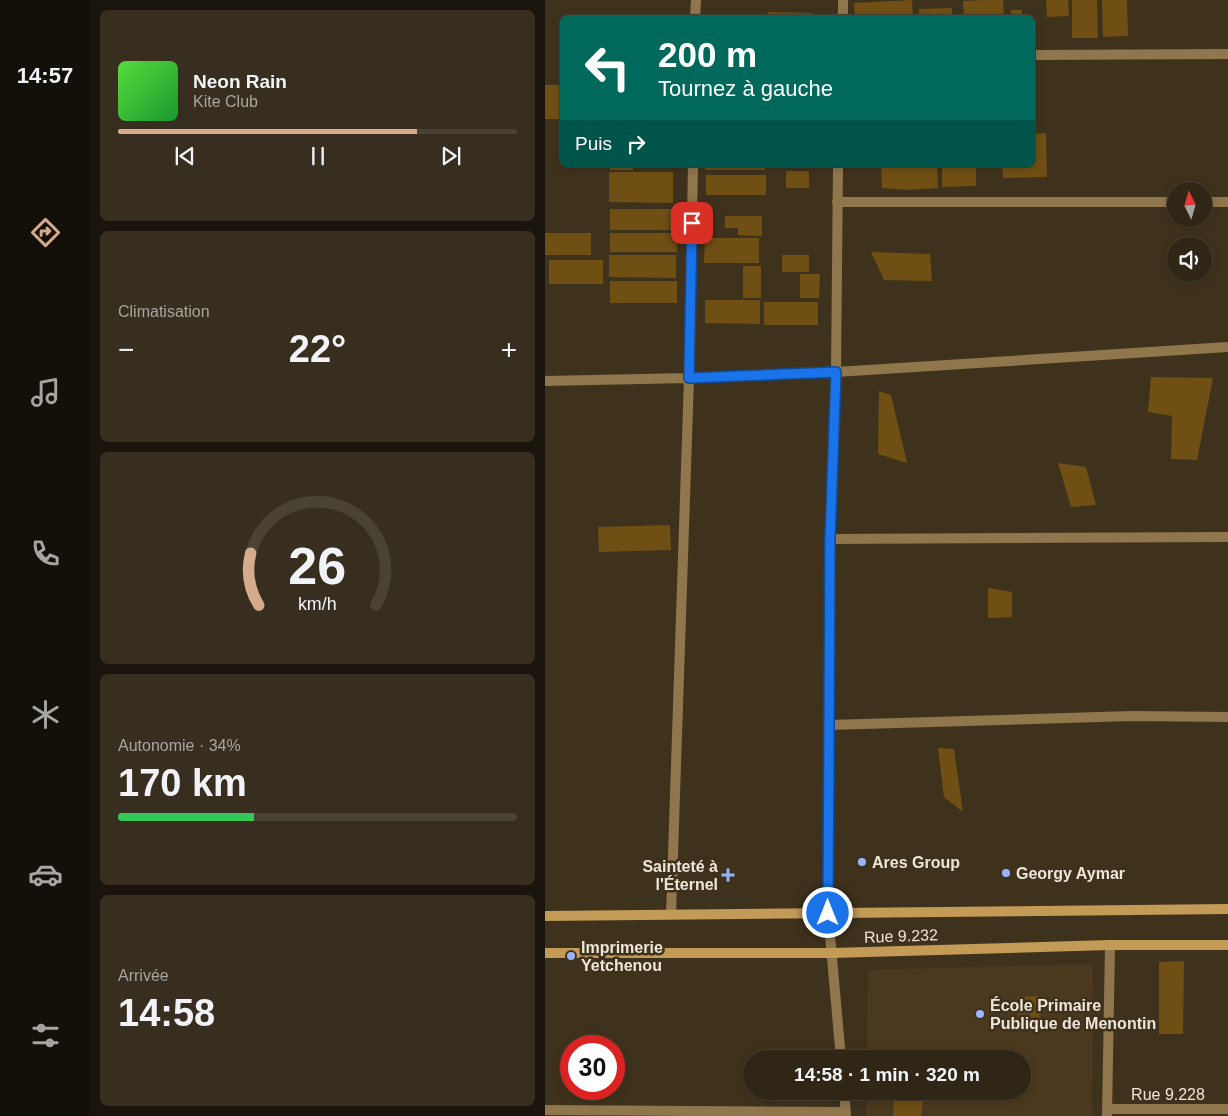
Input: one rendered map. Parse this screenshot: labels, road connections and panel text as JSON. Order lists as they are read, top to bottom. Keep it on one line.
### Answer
{"streets":{"street":["Rue 9.232","Rue 9.228"]},"places":{"other":["Ares Group","Georgy Aymar","Imprimerie Yetchenou","École Primaire Publique de Menontin"],"health":["Sainteté à l'Éternel"]},"north":"top","page":{"tabs":"14:57","turn":["200 m","Tournez à gauche"],"song":["Neon Rain","Kite Club"],"then":"Puis","tile":["Climatisation",["Autonomie · 34%","170 km"],["Arrivée","14:58"]],"heat":["−","22°","+"],"limit":"30","trip":"14:58 · 1 min · 320 m","gauge":["26","km/h"]}}
